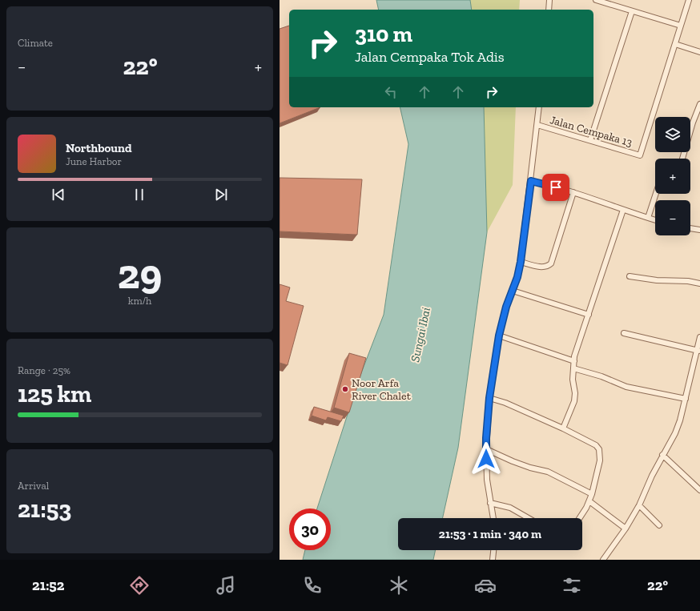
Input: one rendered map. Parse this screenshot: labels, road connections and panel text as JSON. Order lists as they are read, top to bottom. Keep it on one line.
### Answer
{"streets":{"street":["Jalan Cempaka 13"]},"water":["Sungai Ibai"],"places":["Noor Arfa River Chalet"],"page":{"tile":["Climate",["29","km/h"],["Range · 25%","125 km"],["Arrival","21:53"]],"turn":["310 m","Jalan Cempaka Tok Adis"],"heat":["−","22°","+"],"map_buttons":["+","−"],"song":["Northbound","June Harbor"],"limit":"30","trip":"21:53 · 1 min · 340 m","tabs":["21:52","22°"]}}
